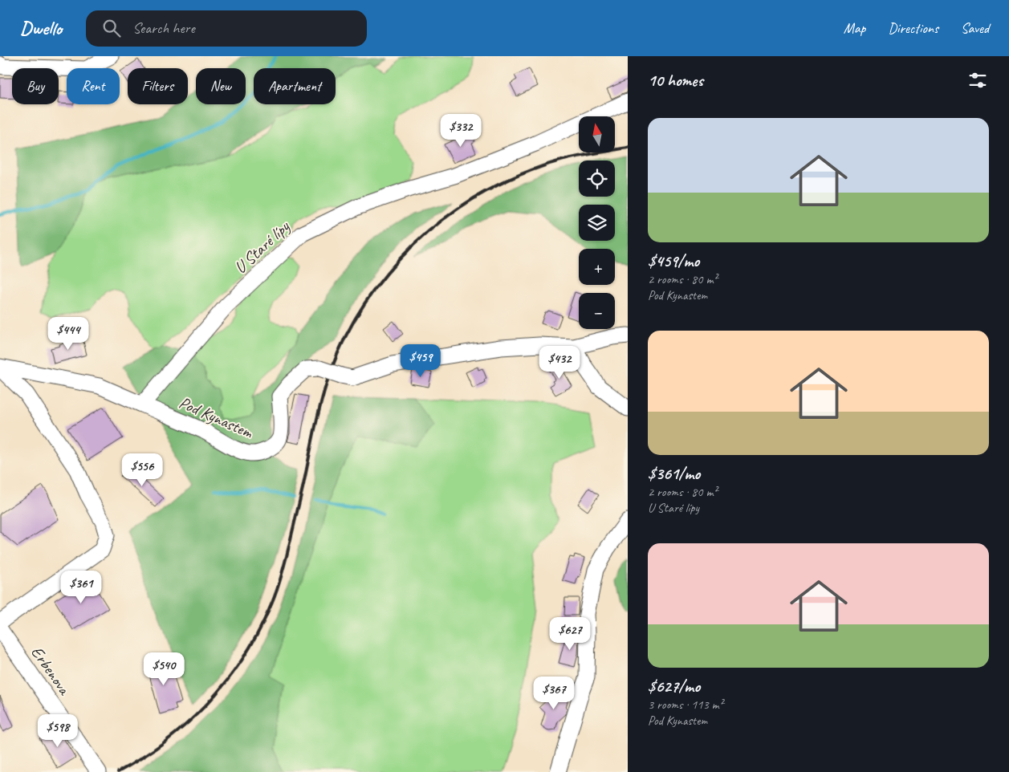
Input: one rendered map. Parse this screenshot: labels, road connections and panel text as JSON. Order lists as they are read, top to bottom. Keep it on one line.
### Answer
{"streets":{"street":["U Staré lípy","Pod Kynastem","Erbenova"]},"crossings":[["U Staré lípy","Pod Kynastem"]],"north":"top","page":{"header":"Dwello","search":"Search here","nav":["Map","Directions","Saved"],"heading":"10 homes","chip":["Buy","Rent","Filters","New","Apartment"],"list":[{"name":"$459/mo","note":"2 rooms · 80 m² · Pod Kynastem"},{"name":"$361/mo","note":"2 rooms · 80 m² · U Staré lípy"},{"name":"$627/mo","note":"3 rooms · 113 m² · Pod Kynastem"}],"price":["$332","$444","$459","$432","$556","$361","$627","$540","$367","$598"],"map_buttons":["+","−"]}}
